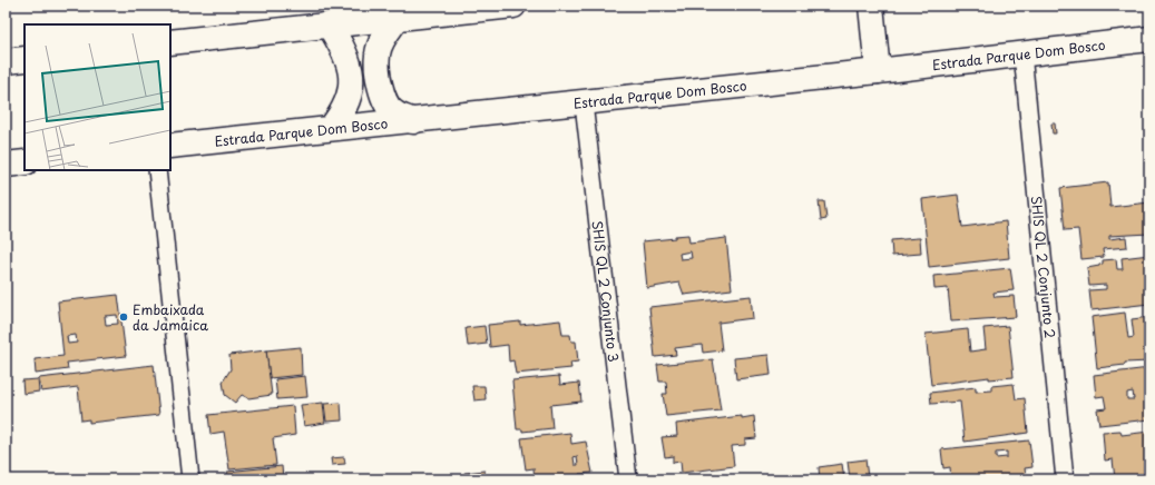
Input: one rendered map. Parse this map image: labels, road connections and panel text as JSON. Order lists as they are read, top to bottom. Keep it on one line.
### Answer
{"streets":{"main road":["Estrada Parque Dom Bosco"],"street":["SHIS QL 2 Conjunto 2","SHIS QL 2 Conjunto 3"]},"crossings":[["Estrada Parque Dom Bosco","SHIS QL 2 Conjunto 2"],["Estrada Parque Dom Bosco","SHIS QL 2 Conjunto 3"]],"places":["Embaixada da Jamaica"]}
